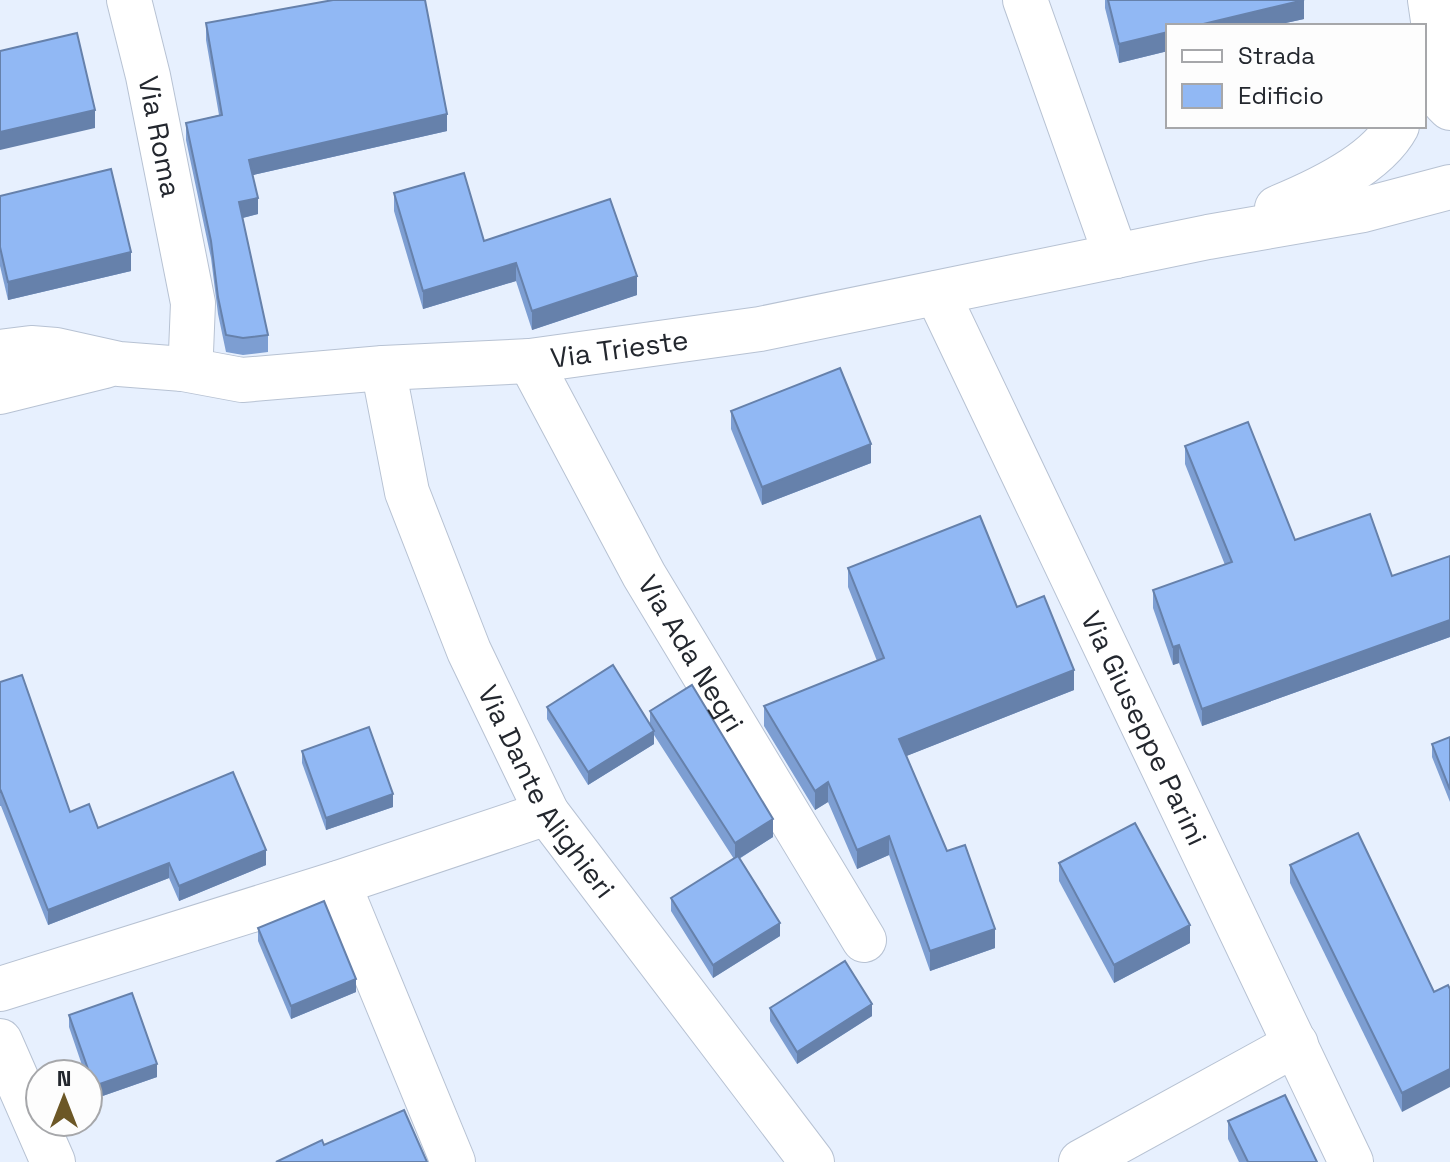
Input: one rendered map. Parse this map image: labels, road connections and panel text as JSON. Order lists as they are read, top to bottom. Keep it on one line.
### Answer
{"streets":{"street":["Via Roma","Via Trieste","Via Ada Negri","Via Giuseppe Parini","Via Dante Alighieri"]},"crossings":[["Via Roma","Via Trieste"],["Via Trieste","Via Ada Negri"],["Via Trieste","Via Giuseppe Parini"],["Via Trieste","Via Dante Alighieri"]],"legend":["Strada","Edificio"],"north":"top"}
